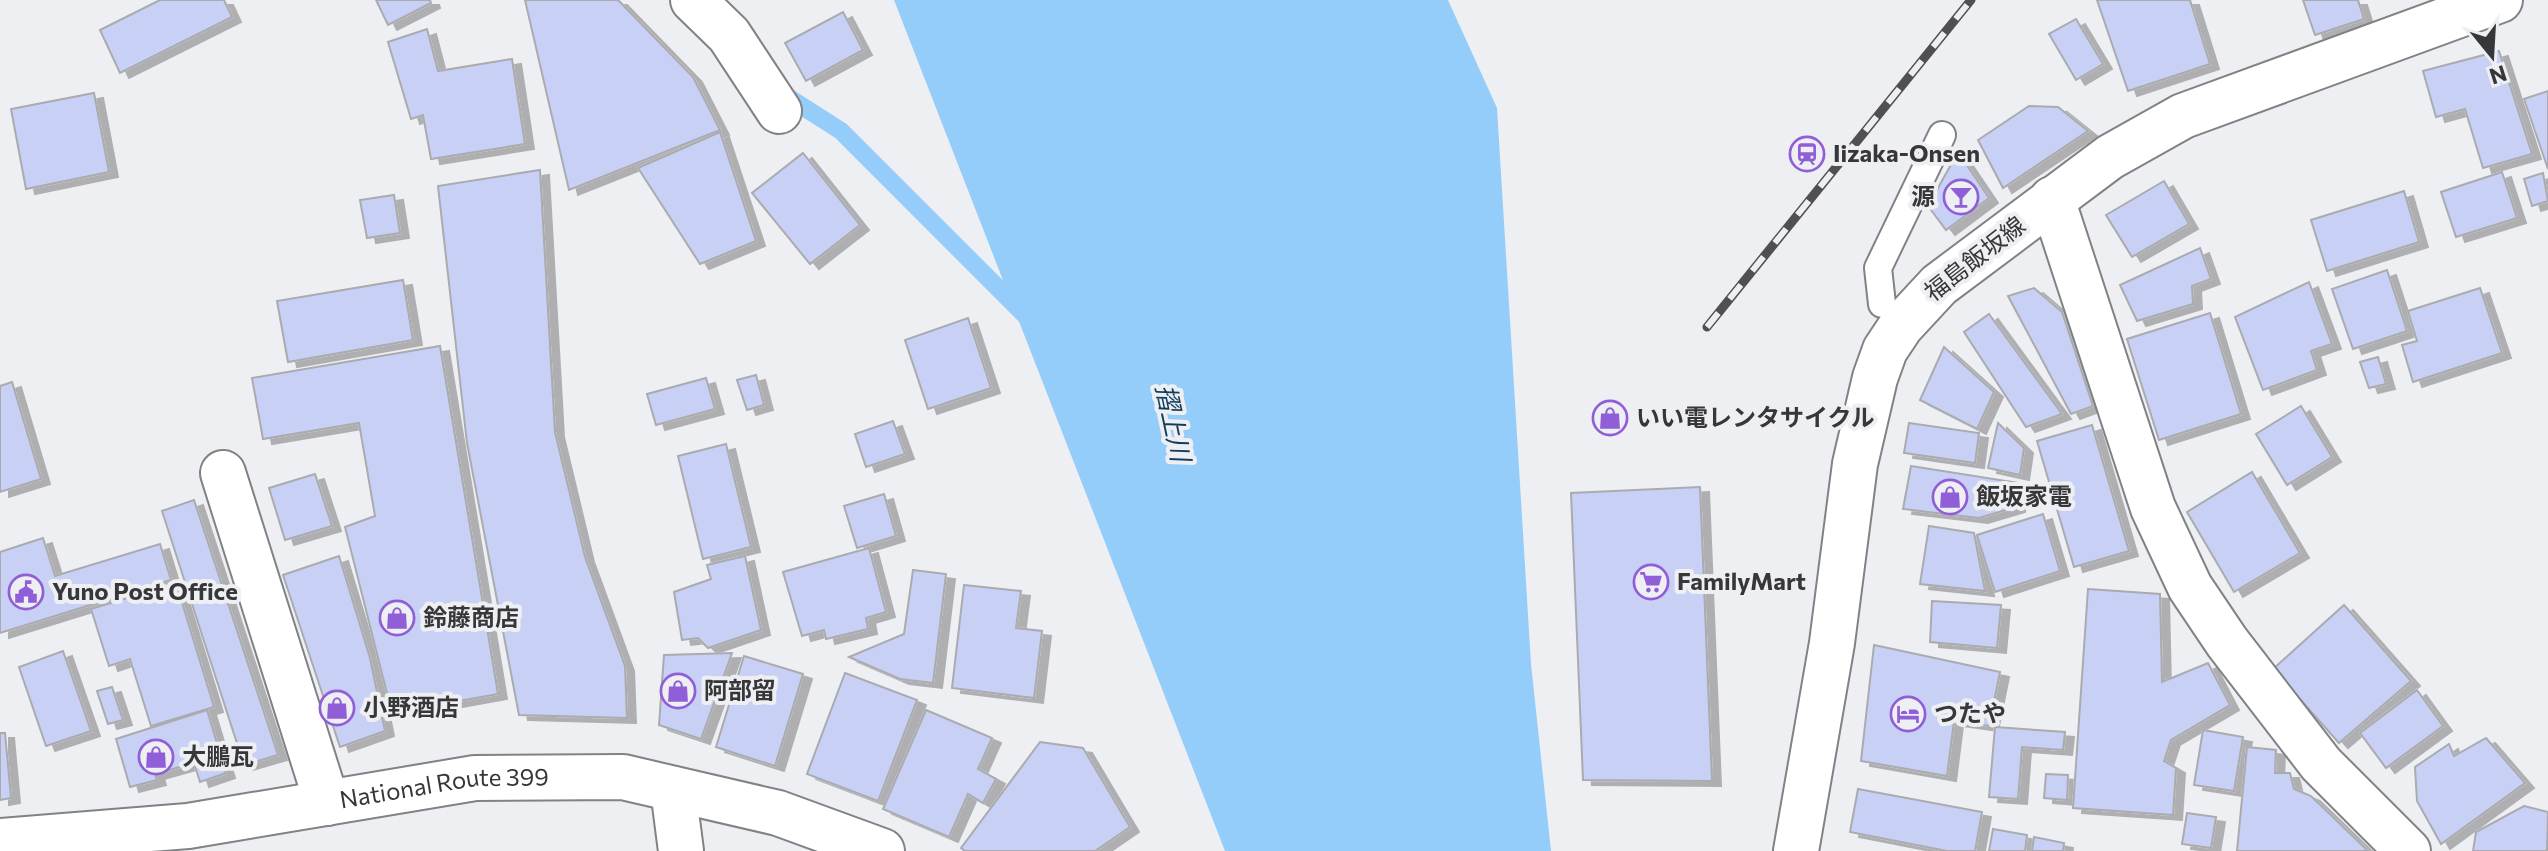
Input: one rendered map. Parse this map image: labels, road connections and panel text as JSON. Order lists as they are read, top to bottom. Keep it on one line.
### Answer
{"streets":{"main road":["福島飯坂線","National Route 399"]},"water":["摺上川"],"places":{"station":["Iizaka-Onsen"],"bar":["源"],"shop":["いい電レンタサイクル","飯坂家電","鈴藤商店","阿部留","小野酒店","大鵬瓦"],"supermarket":["FamilyMart"],"public building":["Yuno Post Office"],"hotel":["つたや"]},"north":"bottom"}
